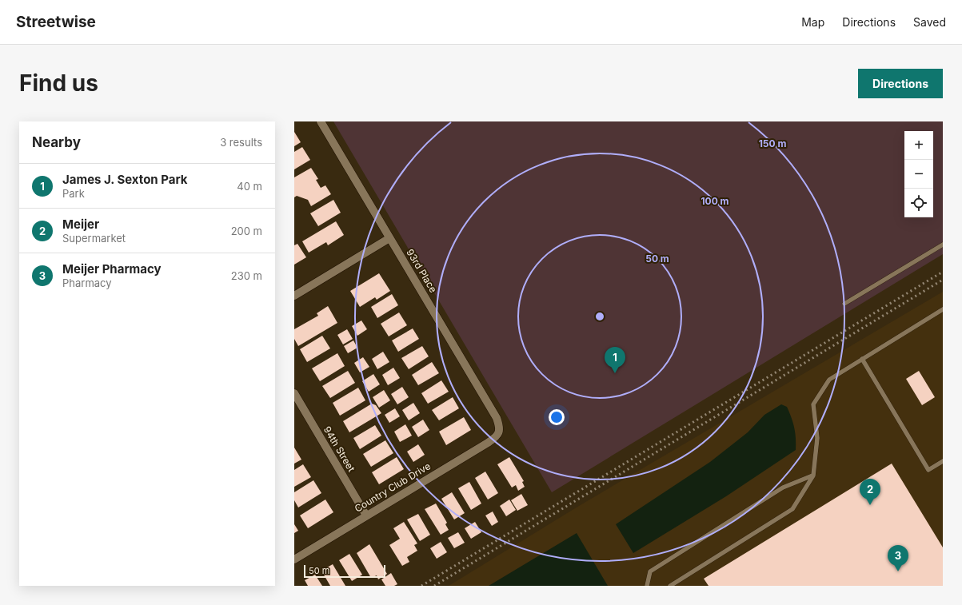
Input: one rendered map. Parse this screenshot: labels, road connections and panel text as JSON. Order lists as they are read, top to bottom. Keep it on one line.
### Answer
{"streets":{"street":["93rd Place","94th Street","Country Club Drive"]},"crossings":[["93rd Place","Country Club Drive"],["94th Street","Country Club Drive"]],"scale_bar":"50 m","page":{"header":"Streetwise","nav":["Map","Directions","Saved"],"buttons":"Directions","title":"Find us","heading":["Nearby","3 results"],"map_buttons":["+","−"],"list":[{"mark":"1","name":"James J. Sexton Park","note":"Park","value":"40 m"},{"mark":"2","name":"Meijer","note":"Supermarket","value":"200 m"},{"mark":"3","name":"Meijer Pharmacy","note":"Pharmacy","value":"230 m"}],"pins":["1","2","3"],"scale":"50 m"},"rings":["150 m","100 m","50 m"]}
